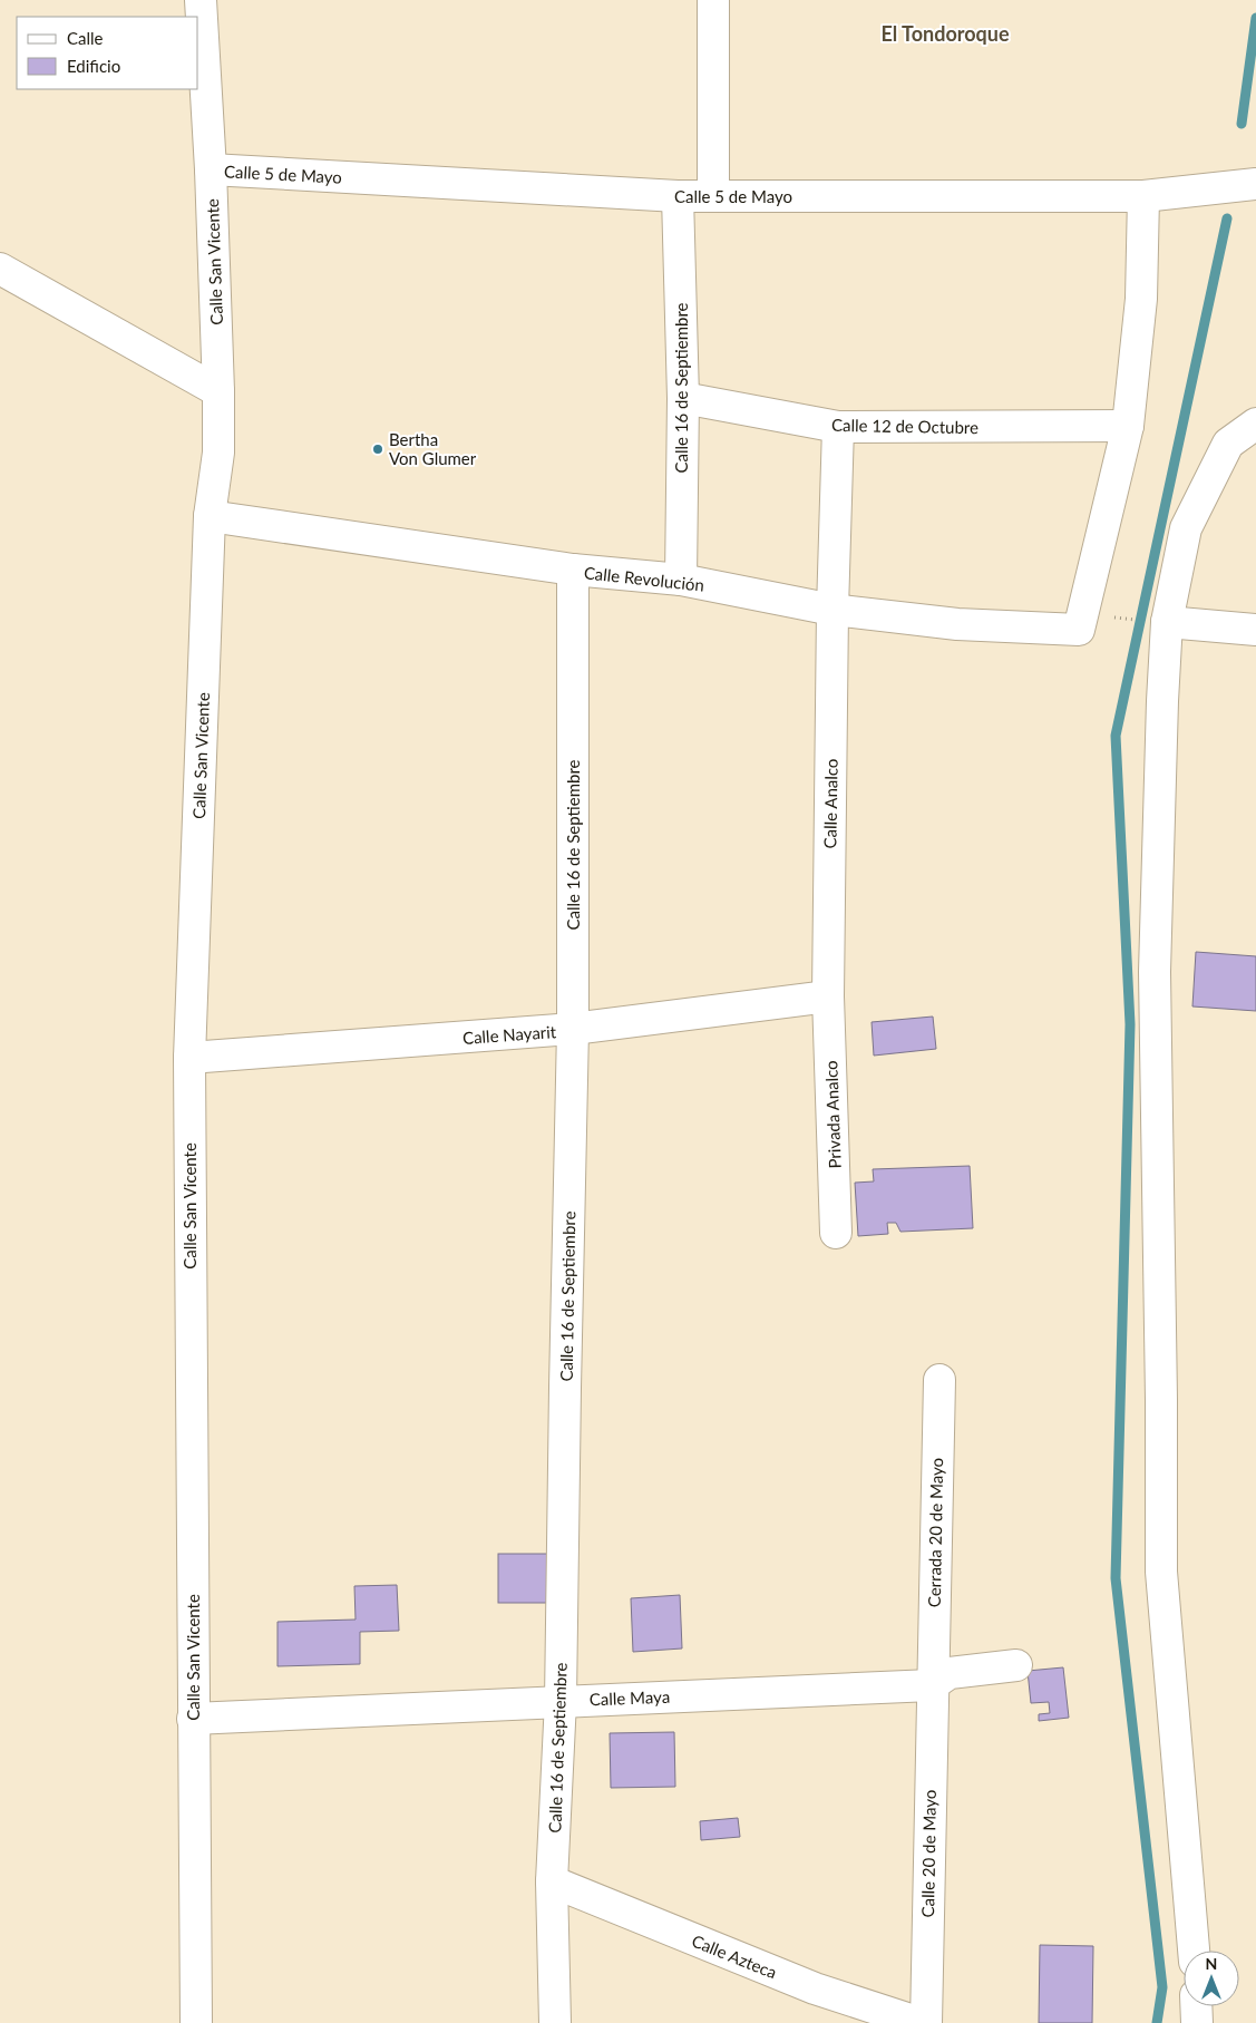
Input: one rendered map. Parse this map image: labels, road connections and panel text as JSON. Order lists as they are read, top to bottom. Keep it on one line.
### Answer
{"streets":{"street":["Calle 5 de Mayo","Calle San Vicente","Calle 16 de Septiembre","Calle 12 de Octubre","Calle Revolución","Calle Analco","Calle Nayarit","Privada Analco","Cerrada 20 de Mayo","Calle Maya","Calle 20 de Mayo","Calle Azteca"]},"crossings":[["Calle 5 de Mayo","Calle San Vicente"],["Calle 5 de Mayo","Calle 16 de Septiembre"],["Calle San Vicente","Calle Revolución"],["Calle San Vicente","Calle Nayarit"],["Calle San Vicente","Calle Maya"],["Calle 16 de Septiembre","Calle 12 de Octubre"],["Calle 16 de Septiembre","Calle Revolución"],["Calle 16 de Septiembre","Calle Nayarit"],["Calle 16 de Septiembre","Calle Maya"],["Calle 16 de Septiembre","Calle Azteca"],["Calle 12 de Octubre","Calle Revolución"],["Calle 12 de Octubre","Calle Analco"],["Calle Revolución","Calle Analco"],["Calle Analco","Calle Nayarit"],["Calle Analco","Privada Analco"],["Calle Nayarit","Privada Analco"],["Cerrada 20 de Mayo","Calle Maya"],["Cerrada 20 de Mayo","Calle 20 de Mayo"],["Calle Maya","Calle 20 de Mayo"]],"districts":["El Tondoroque"],"places":["Bertha Von Glumer"],"legend":["Calle","Edificio"],"north":"top"}
